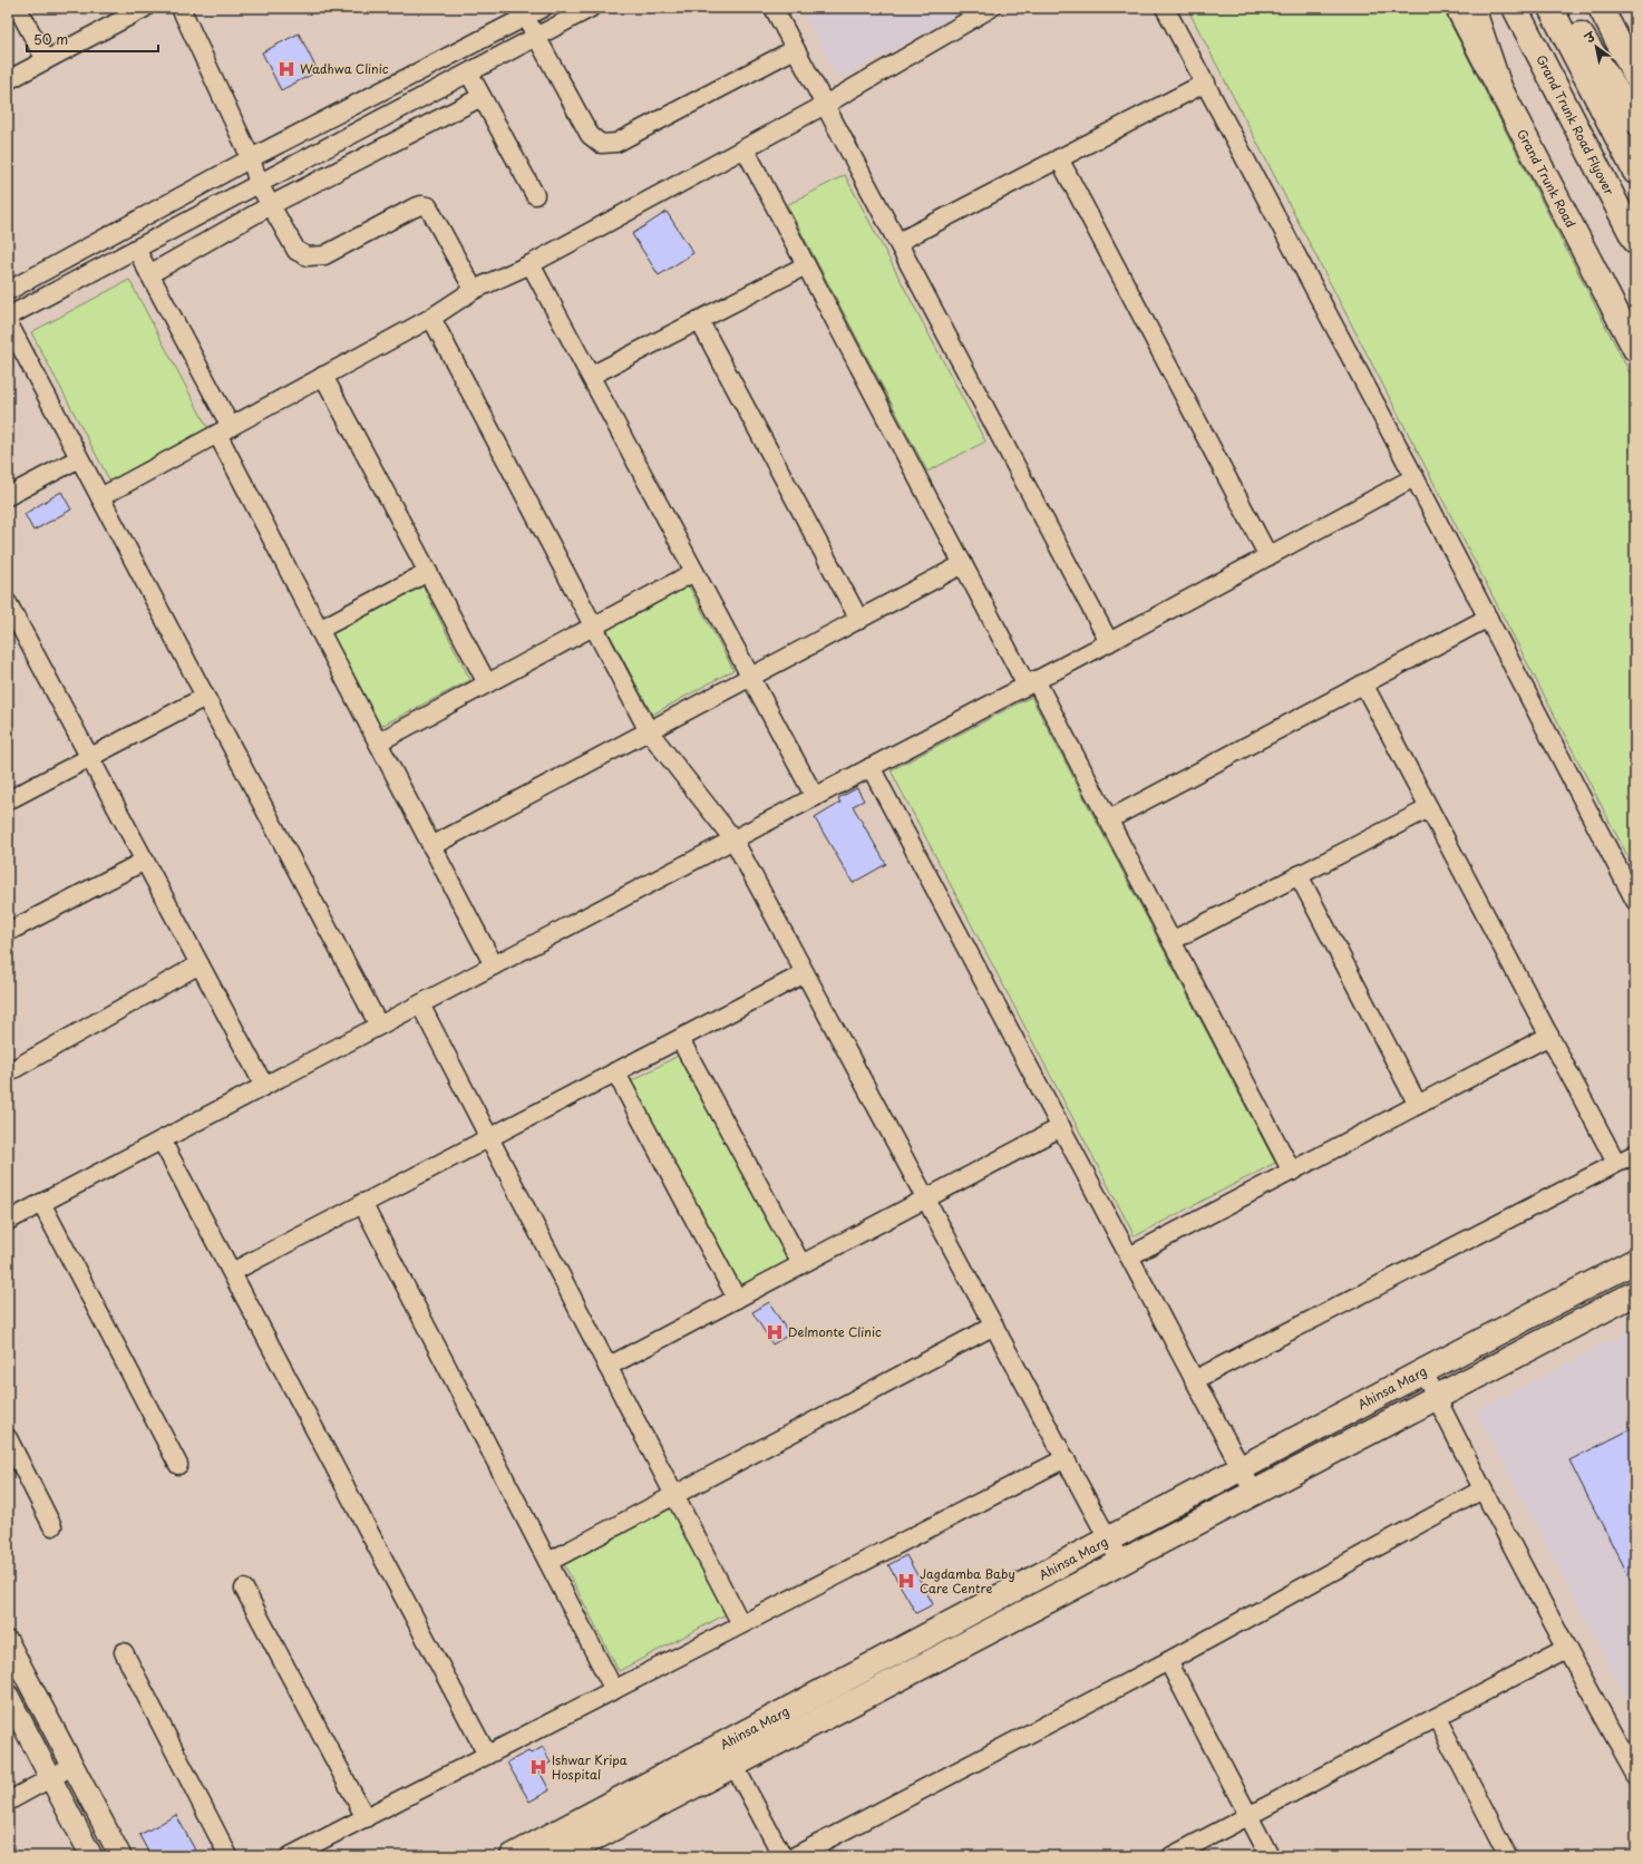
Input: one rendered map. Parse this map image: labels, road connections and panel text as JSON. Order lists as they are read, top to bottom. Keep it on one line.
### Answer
{"streets":{"main road":["Grand Trunk Road Flyover","Grand Trunk Road","Ahinsa Marg"]},"places":{"hospital":["Wadhwa Clinic","Delmonte Clinic","Jagdamba Baby Care Centre","Ishwar Kripa Hospital"]},"scale_bar":"50 m","north":"top left"}
